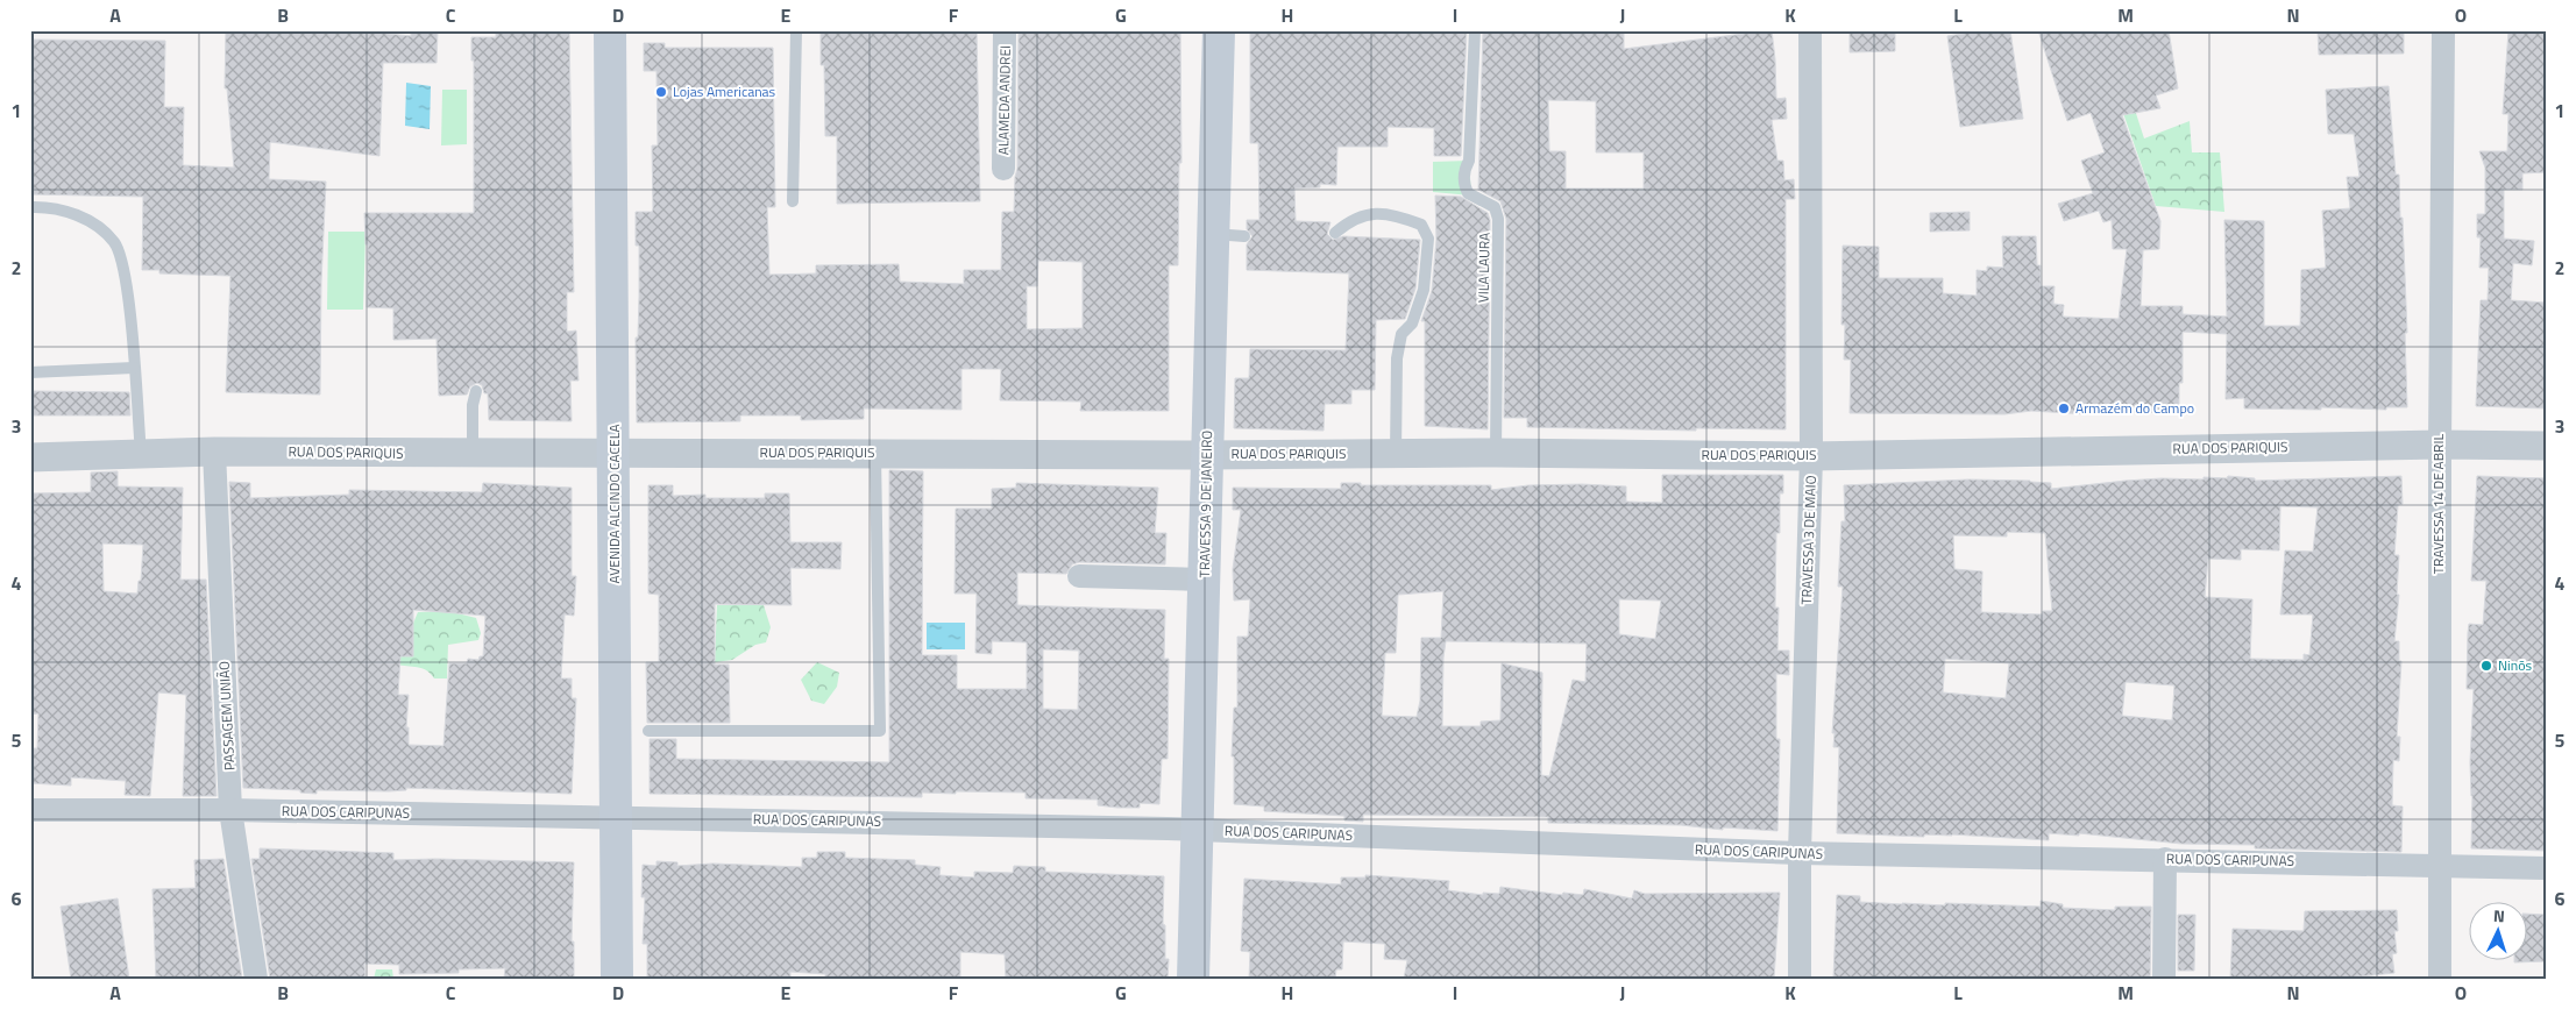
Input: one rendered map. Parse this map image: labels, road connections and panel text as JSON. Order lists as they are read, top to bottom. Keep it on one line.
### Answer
{"streets":{"main road":["AVENIDA ALCINDO CACELA","TRAVESSA 9 DE JANEIRO"],"street":["ALAMEDA ANDREI","RUA DOS PARIQUIS","TRAVESSA 14 DE ABRIL","TRAVESSA 3 DE MAIO","PASSAGEM UNIÃO","RUA DOS CARIPUNAS"],"lane":["VILA LAURA"]},"crossings":[["VILA LAURA","RUA DOS PARIQUIS"],["RUA DOS PARIQUIS","AVENIDA ALCINDO CACELA"],["RUA DOS PARIQUIS","TRAVESSA 9 DE JANEIRO"],["RUA DOS PARIQUIS","TRAVESSA 14 DE ABRIL"],["RUA DOS PARIQUIS","TRAVESSA 3 DE MAIO"],["RUA DOS PARIQUIS","PASSAGEM UNIÃO"],["AVENIDA ALCINDO CACELA","RUA DOS CARIPUNAS"],["TRAVESSA 9 DE JANEIRO","RUA DOS CARIPUNAS"],["TRAVESSA 14 DE ABRIL","RUA DOS CARIPUNAS"],["TRAVESSA 3 DE MAIO","RUA DOS CARIPUNAS"],["PASSAGEM UNIÃO","RUA DOS CARIPUNAS"]],"places":["Lojas Americanas","Armazém do Campo","Ninõs"],"north":"top","grid":{"columns":["A","B","C","D","E","F","G","H","I","J","K","L","M","N","O"],"rows":["1","2","3","4","5","6"]}}
